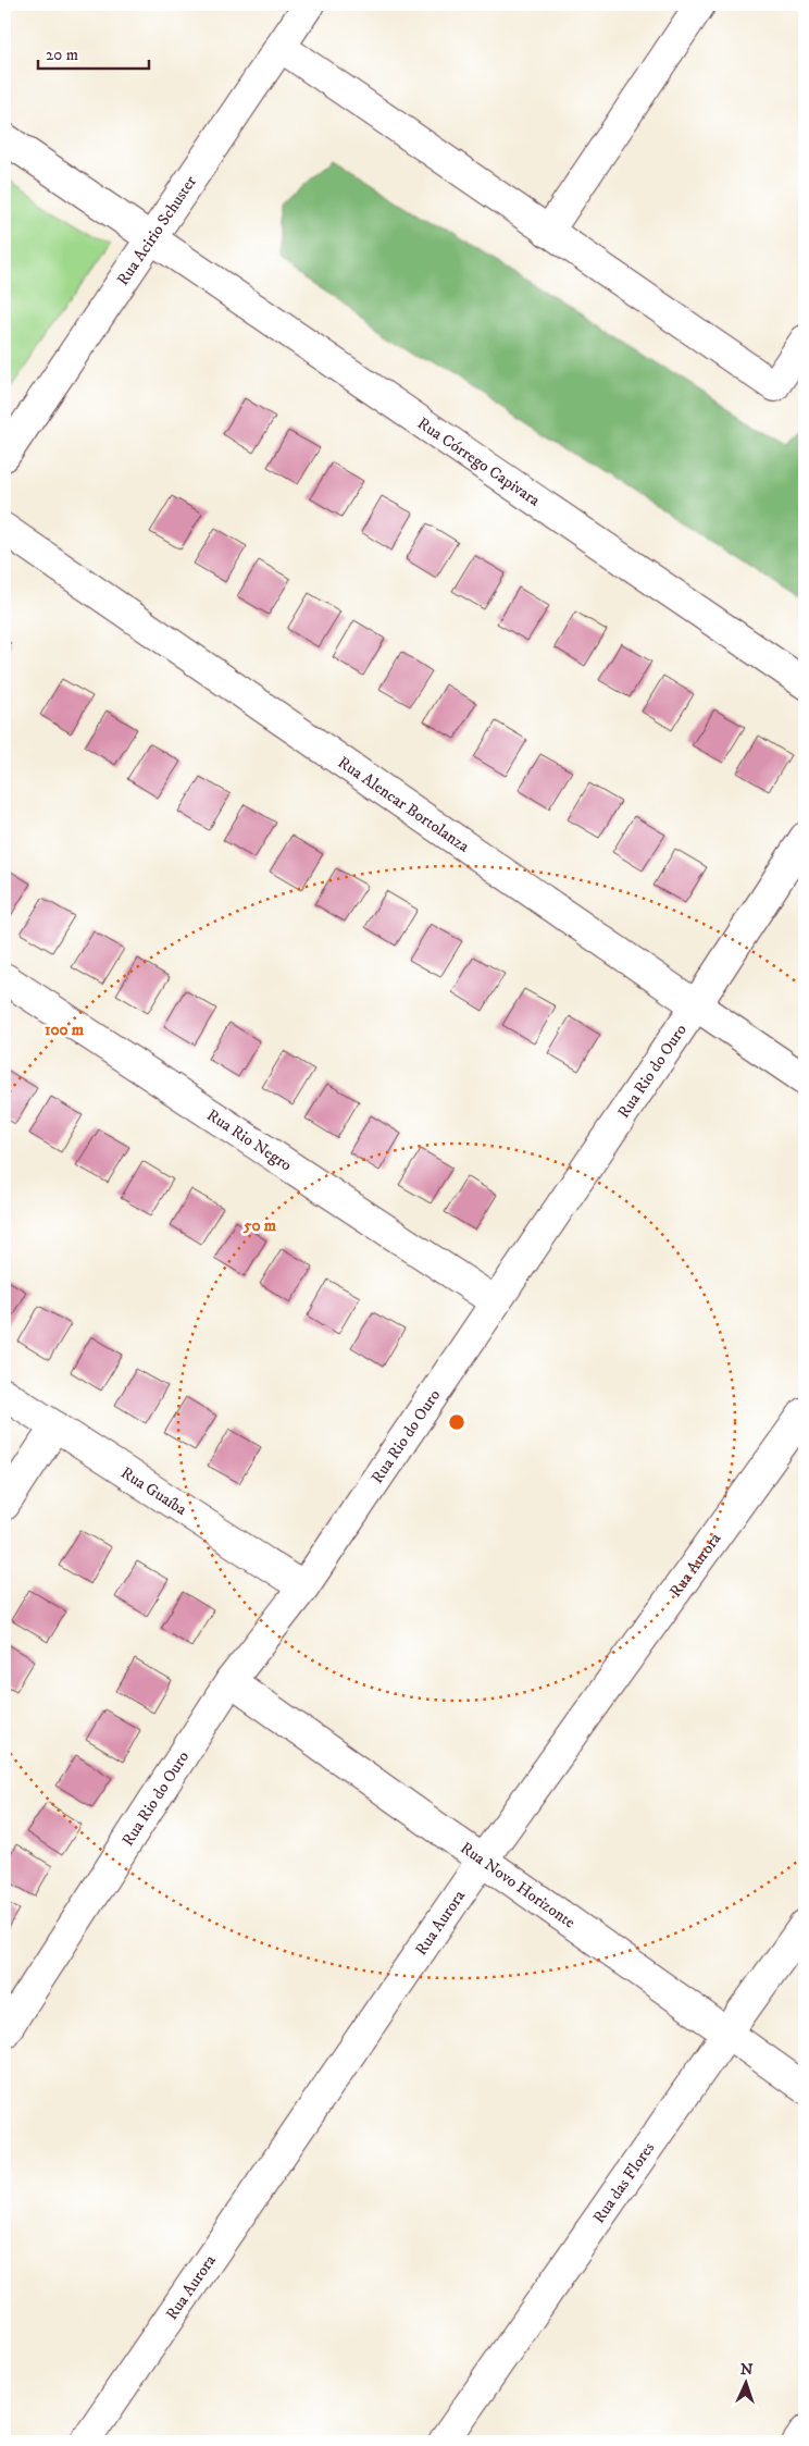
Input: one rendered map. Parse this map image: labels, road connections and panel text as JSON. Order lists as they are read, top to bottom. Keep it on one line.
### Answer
{"streets":{"street":["Rua Acirio Schuster","Rua Córrego Capivara","Rua Alencar Bortolanza","Rua Rio do Ouro","Rua Rio Negro","Rua Guaíba","Rua Aurora","Rua Novo Horizonte","Rua das Flores"]},"crossings":[["Rua Acirio Schuster","Rua Córrego Capivara"],["Rua Alencar Bortolanza","Rua Rio do Ouro"],["Rua Rio do Ouro","Rua Rio Negro"],["Rua Rio do Ouro","Rua Guaíba"],["Rua Rio do Ouro","Rua Novo Horizonte"],["Rua Aurora","Rua Novo Horizonte"],["Rua Novo Horizonte","Rua das Flores"]],"scale_bar":"20 m","north":"top","rings":["100 m","50 m"]}
